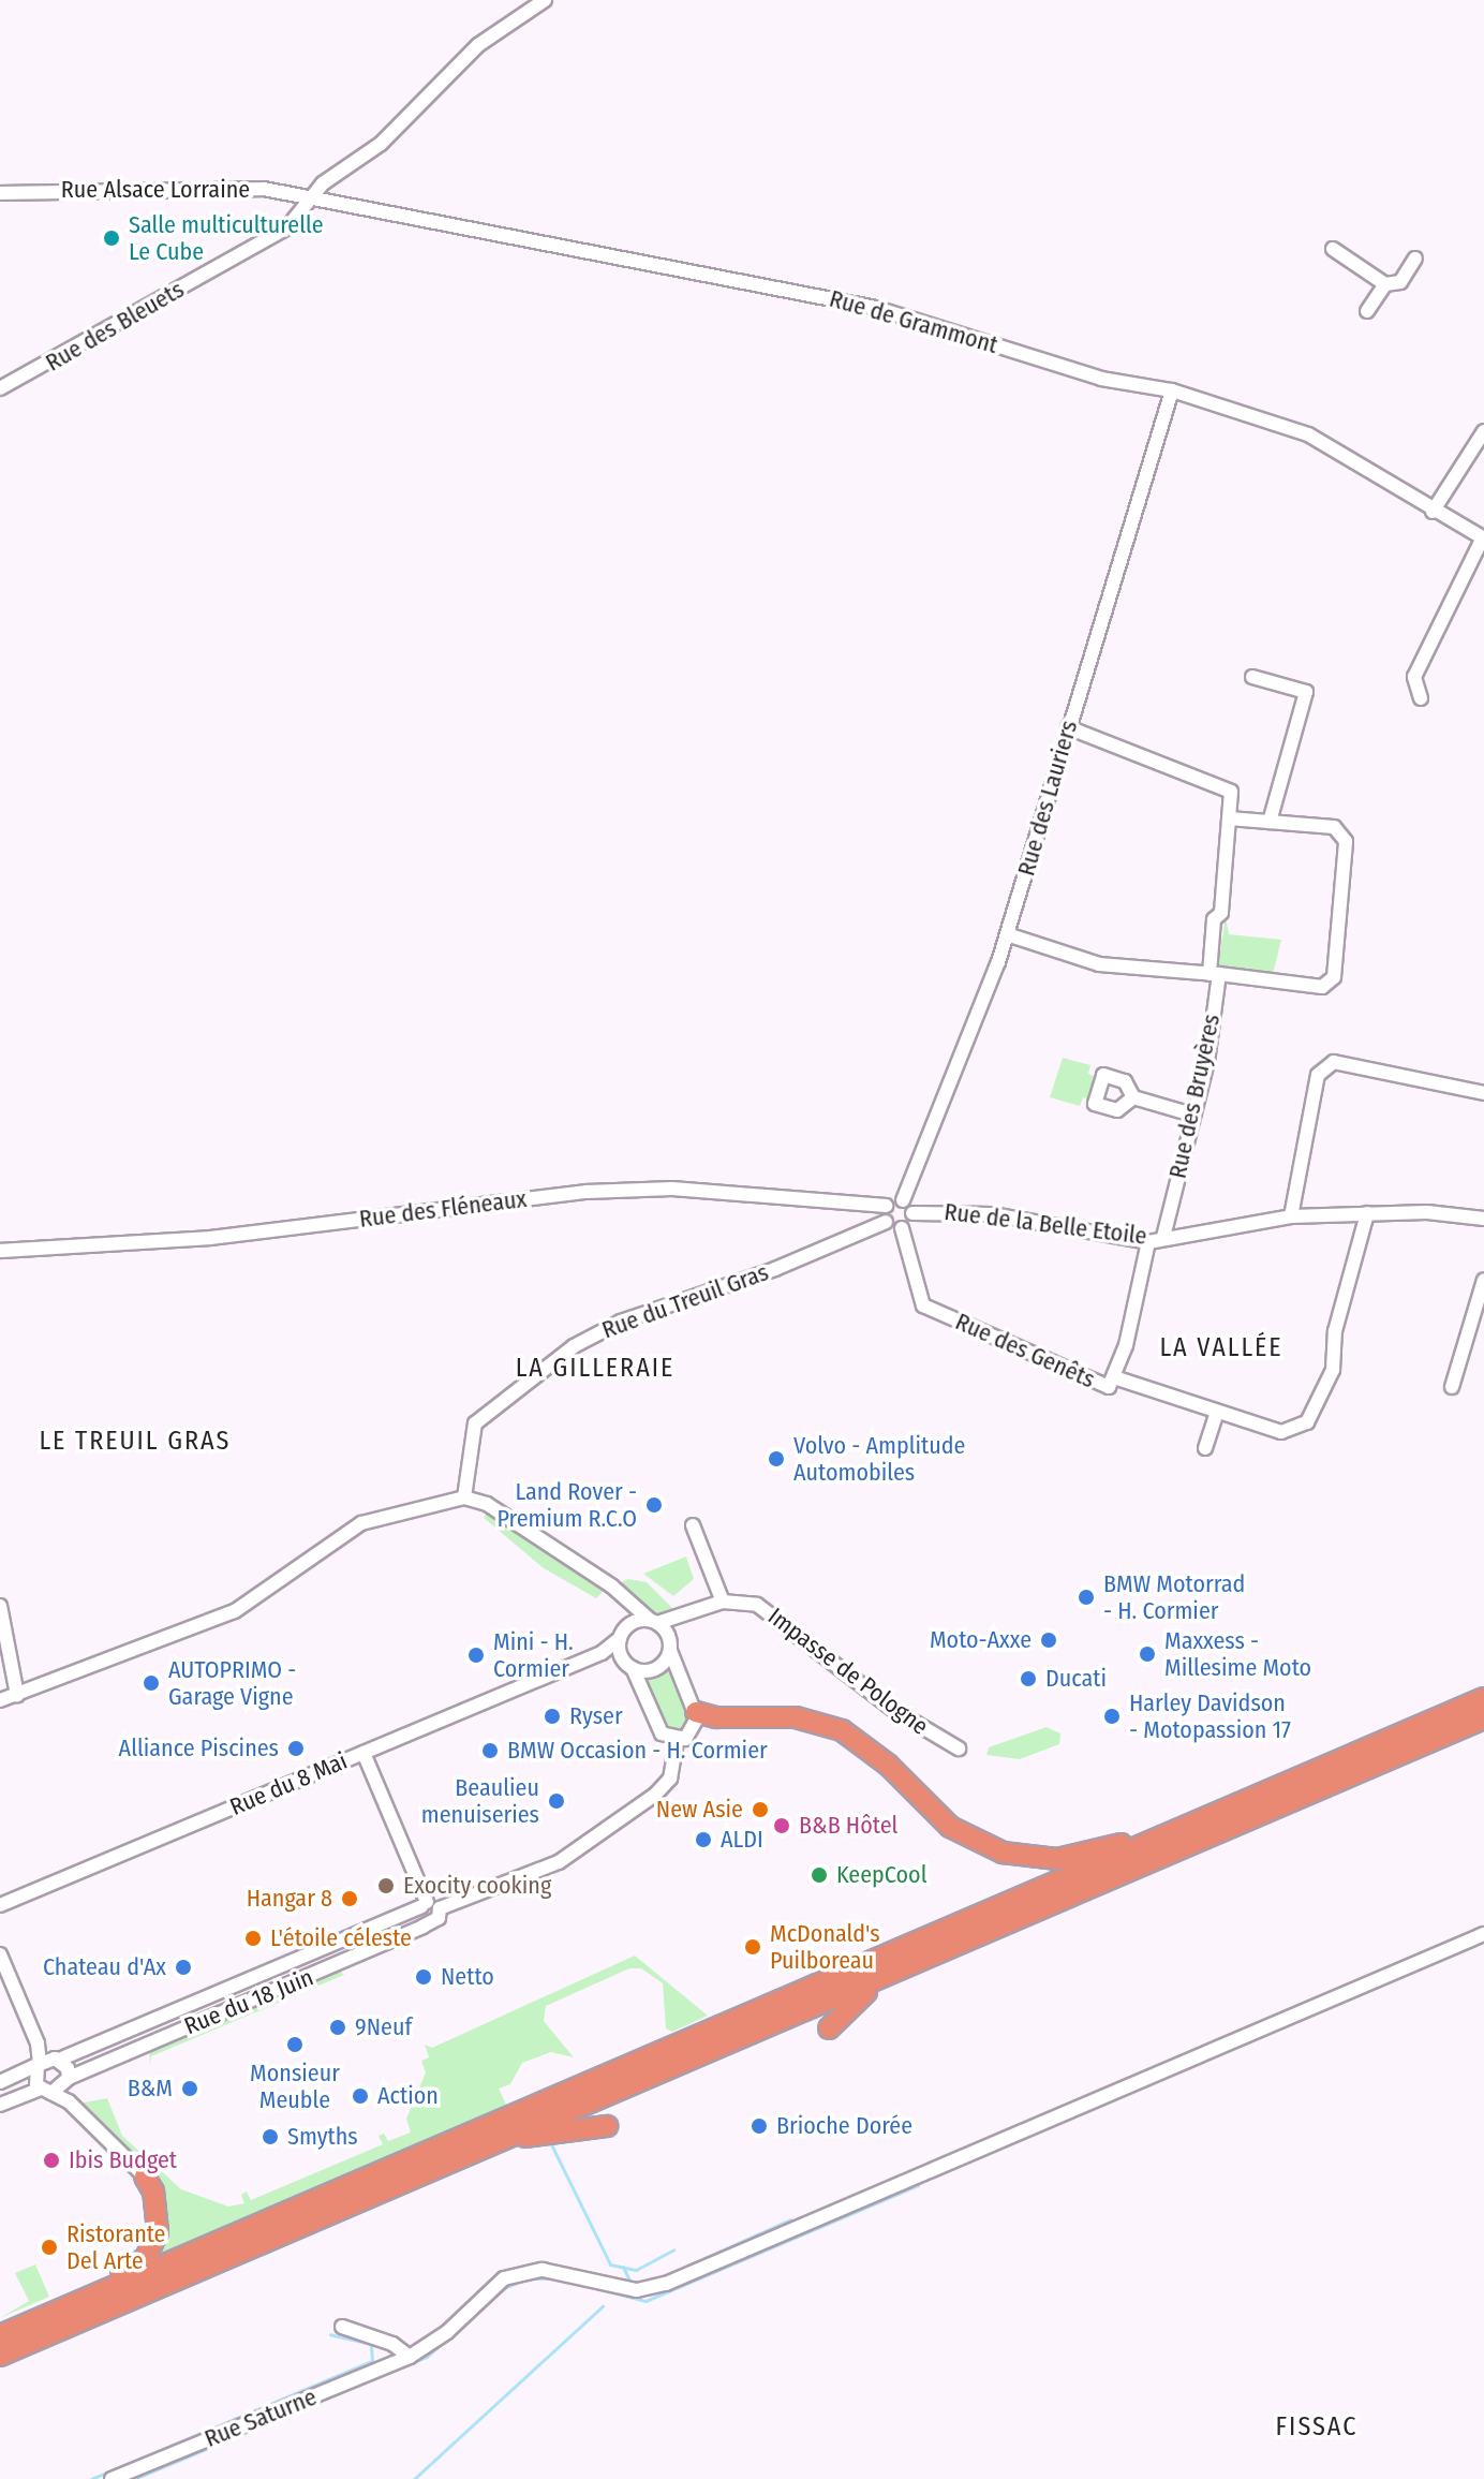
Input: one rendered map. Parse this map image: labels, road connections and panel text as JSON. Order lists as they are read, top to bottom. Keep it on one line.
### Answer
{"streets":{"street":["Rue Alsace Lorraine","Rue de Grammont","Rue des Bleuets","Rue des Lauriers","Rue des Bruyères","Rue des Fléneaux","Rue de la Belle Etoile","Rue du Treuil Gras","Rue des Genêts","Impasse de Pologne","Rue du 8 Mai","Rue du 18 Juin","Rue Saturne"]},"crossings":[["Rue Alsace Lorraine","Rue de Grammont"],["Rue Alsace Lorraine","Rue des Bleuets"],["Rue de Grammont","Rue des Bleuets"],["Rue de Grammont","Rue des Lauriers"],["Rue des Lauriers","Rue des Fléneaux"],["Rue des Lauriers","Rue de la Belle Etoile"],["Rue des Lauriers","Rue du Treuil Gras"],["Rue des Lauriers","Rue des Genêts"],["Rue des Bruyères","Rue de la Belle Etoile"],["Rue des Fléneaux","Rue de la Belle Etoile"],["Rue des Fléneaux","Rue du Treuil Gras"],["Rue des Fléneaux","Rue des Genêts"],["Rue de la Belle Etoile","Rue du Treuil Gras"],["Rue de la Belle Etoile","Rue des Genêts"],["Rue du Treuil Gras","Rue des Genêts"]],"districts":["LA VALLÉE","LA GILLERAIE","LE TREUIL GRAS","FISSAC"],"places":["Salle multiculturelle Le Cube","Volvo - Amplitude Automobiles","Land Rover - Premium R.C.O","BMW Motorrad - H. Cormier","Moto-Axxe","Maxxess - Millesime Moto","Mini - H. Cormier","Ducati","AUTOPRIMO - Garage Vigne","Ryser","Harley Davidson - Motopassion 17","Alliance Piscines","BMW Occasion - H. Cormier","Beaulieu menuiseries","New Asie","B&B Hôtel","ALDI","KeepCool","Exocity cooking","Hangar 8","L'étoile céleste","McDonald's Puilboreau","Chateau d'Ax","Netto","9Neuf","Monsieur Meuble","B&M","Action","Brioche Dorée","Smyths","Ibis Budget","Ristorante Del Arte"]}
